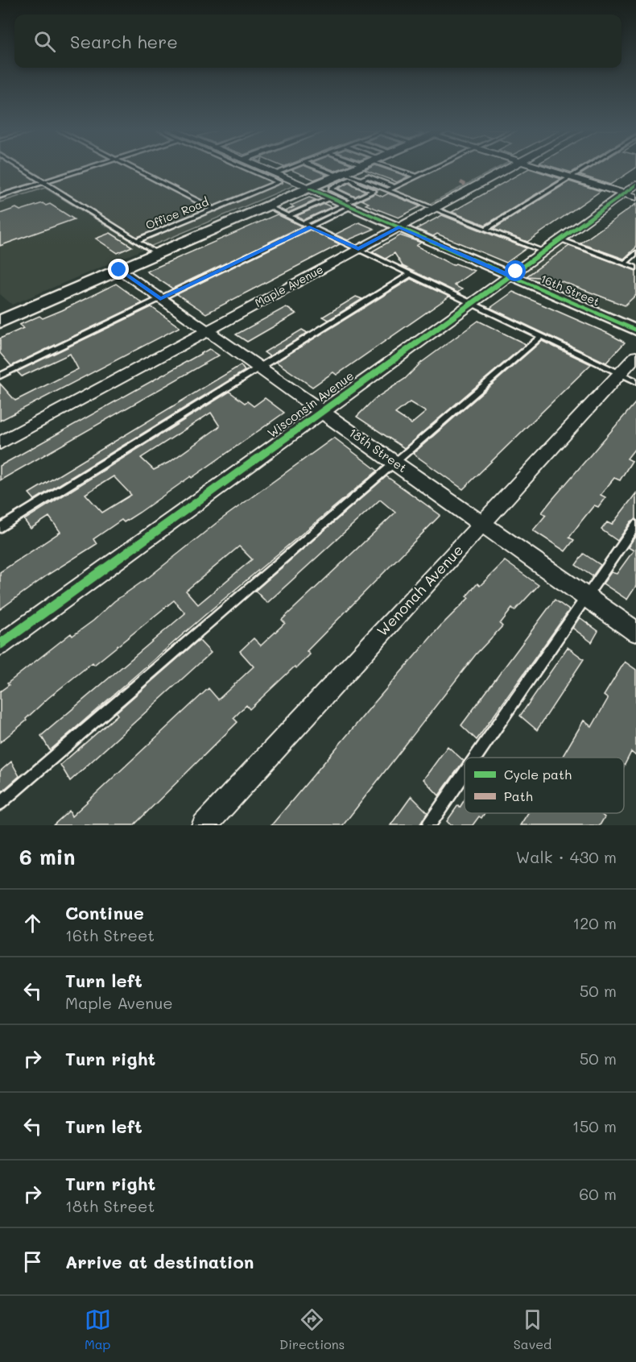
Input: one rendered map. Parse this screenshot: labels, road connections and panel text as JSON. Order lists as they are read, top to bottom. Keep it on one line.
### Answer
{"streets":{"street":["Maple Avenue","16th Street","Wisconsin Avenue","18th Street","Wenonah Avenue"],"lane":["Office Road"]},"crossings":[["Maple Avenue","16th Street"],["Maple Avenue","18th Street"],["16th Street","Wisconsin Avenue"],["Wisconsin Avenue","18th Street"],["18th Street","Wenonah Avenue"]],"legend":["Cycle path","Path"],"page":{"search":"Search here","heading":["6 min","Walk · 430 m"],"list":[["Continue","16th Street","120 m"],["Turn left","Maple Avenue","50 m"],["Turn right","50 m"],["Turn left","150 m"],["Turn right","18th Street","60 m"],"Arrive at destination"],"nav":["Map","Directions","Saved"]}}
